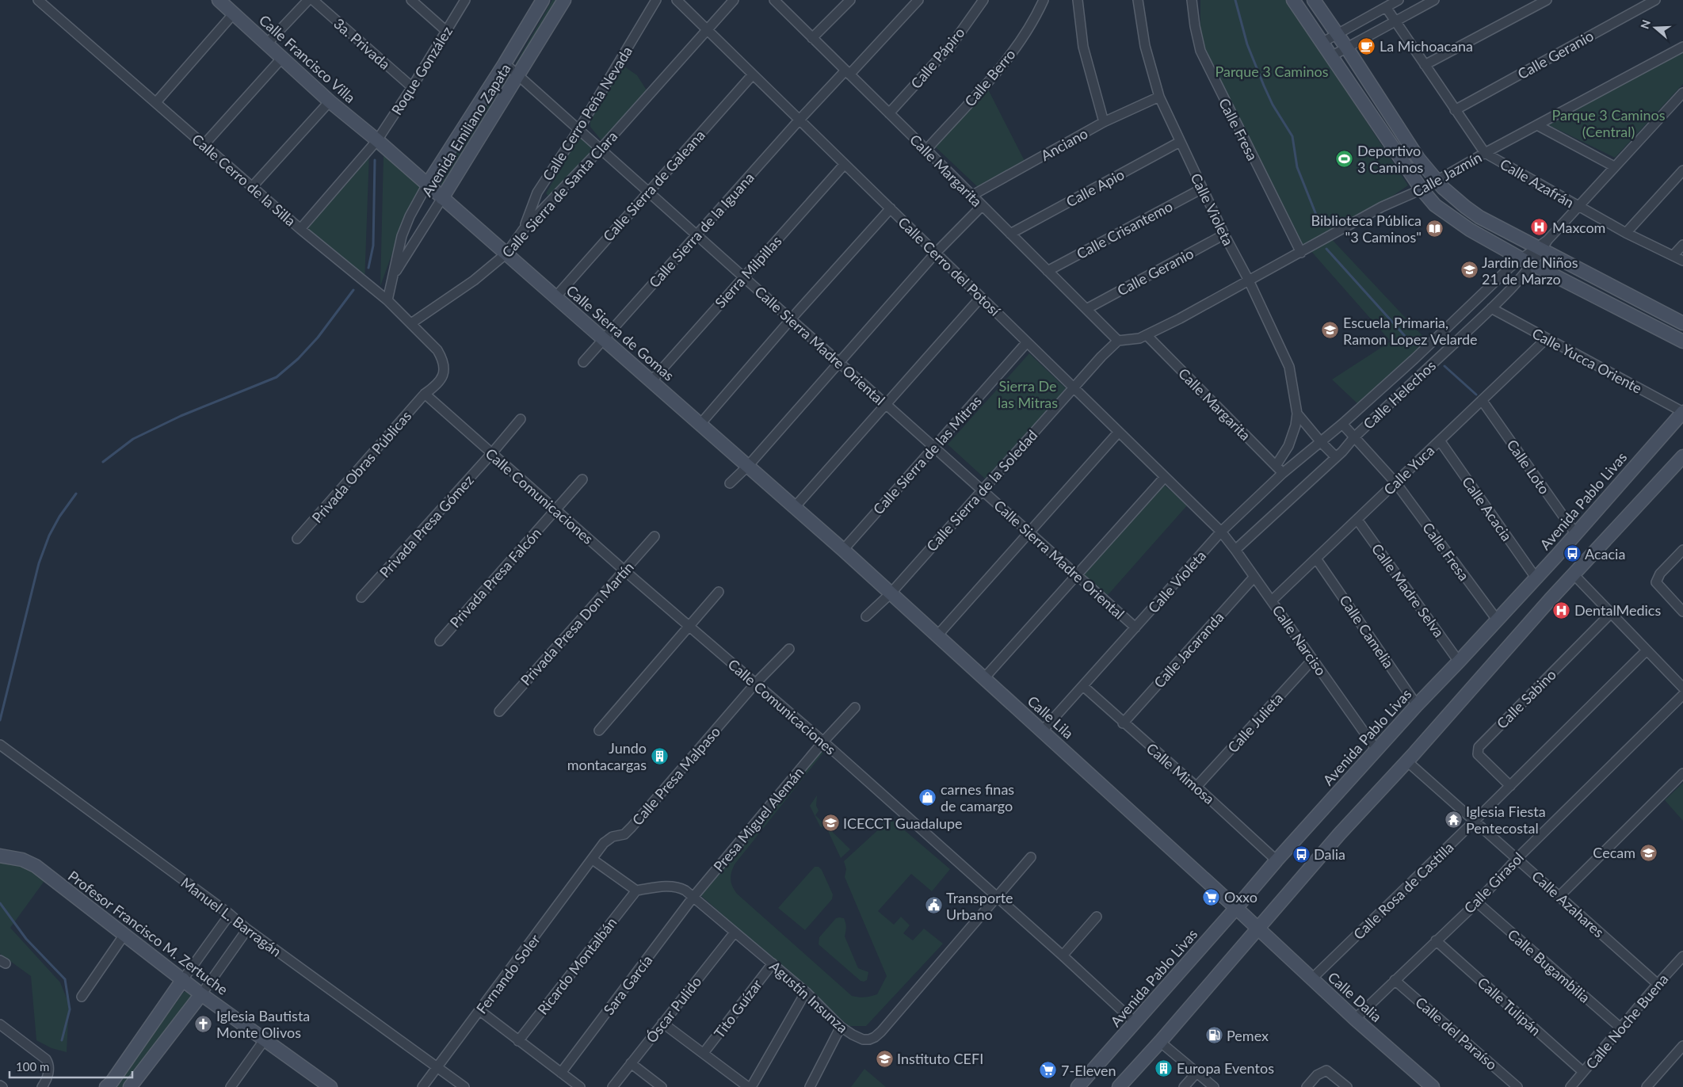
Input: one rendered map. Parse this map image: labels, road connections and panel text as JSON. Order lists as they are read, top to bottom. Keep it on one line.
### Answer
{"streets":{"street":["3a. Privada","Calle Geranio","Calle Pápiro","Calle Francisco Villa","Roque González","Calle Berro","Calle Cerro Peña Nevada","Calle Fresa","Avenida Emiliano Zapata","Anciano","Calle Margarita","Calle Jazmín","Calle Cerro de la Silla","Calle Azafrán","Calle Sierra de Galeana","Calle Apio","Calle Sierra de Santa Clara","Calle Violeta","Calle Sierra de la Iguana","Calle Crisantemo","Calle Cerro del Potosí","Sierra Milpillas","Calle Sierra de Gomas","Calle Sierra Madre Oriental","Calle Yucca Oriente","Calle Helechos","Calle Sierra de las Mitras","Privada Obras Públicas","Calle Loto","Calle Yuca","Calle Sierra de la Soledad","Calle Comunicaciones","Avenida Pablo Livas","Calle Acacia","Privada Presa Gómez","Privada Presa Falcón","Calle Madre Selva","Privada Presa Don Martín","Calle Camelia","Calle Narciso","Calle Jacaranda","Calle Sabino","Calle Lila","Calle Julieta","Calle Mimosa","Calle Presa Malpaso","Presa Miguel Alemán","Calle Girasol","Calle Rosa de Castilla","Calle Azahares","Manuel L. Barragán","Profesor Francisco M. Zertuche","Ricardo Montalbán","Calle Bugambilia","Fernando Soler","Sara García","Agustín Insunza","Calle Dalia","Calle Tulipán","Tito Guízar","Óscar Pulido","Calle Noche Buena","Calle del Paraíso"]},"crossings":[["3a. Privada","Roque González"],["Calle Geranio","Calle Margarita"],["Calle Geranio","Calle Azafrán"],["Calle Geranio","Calle Violeta"],["Calle Pápiro","Calle Margarita"],["Calle Francisco Villa","Roque González"],["Calle Francisco Villa","Calle Sierra de Gomas"],["Roque González","Calle Cerro de la Silla"],["Roque González","Calle Sierra de Gomas"],["Calle Berro","Calle Margarita"],["Calle Cerro Peña Nevada","Calle Sierra de Santa Clara"],["Calle Cerro Peña Nevada","Calle Sierra Madre Oriental"],["Calle Fresa","Calle Jazmín"],["Calle Fresa","Calle Violeta"],["Calle Fresa","Calle Helechos"],["Calle Fresa","Calle Yuca"],["Calle Fresa","Avenida Pablo Livas"],["Avenida Emiliano Zapata","Calle Cerro de la Silla"],["Avenida Emiliano Zapata","Calle Sierra de Gomas"],["Avenida Emiliano Zapata","Calle Sierra Madre Oriental"],["Anciano","Calle Margarita"],["Anciano","Calle Violeta"],["Calle Margarita","Calle Jazmín"],["Calle Margarita","Calle Apio"],["Calle Margarita","Calle Violeta"],["Calle Margarita","Calle Sierra de la Iguana"],["Calle Margarita","Calle Crisantemo"],["Calle Jazmín","Calle Azafrán"],["Calle Jazmín","Calle Violeta"],["Calle Cerro de la Silla","Calle Sierra de Santa Clara"],["Calle Cerro de la Silla","Privada Obras Públicas"],["Calle Sierra de Galeana","Calle Cerro del Potosí"],["Calle Sierra de Galeana","Calle Sierra de Gomas"],["Calle Sierra de Galeana","Calle Sierra Madre Oriental"],["Calle Apio","Calle Violeta"],["Calle Sierra de Santa Clara","Calle Cerro del Potosí"],["Calle Sierra de Santa Clara","Calle Sierra de Gomas"],["Calle Sierra de Santa Clara","Calle Sierra Madre Oriental"],["Calle Violeta","Calle Crisantemo"],["Calle Violeta","Calle Cerro del Potosí"],["Calle Violeta","Calle Sierra Madre Oriental"],["Calle Violeta","Calle Helechos"],["Calle Violeta","Calle Narciso"],["Calle Violeta","Calle Lila"],["Calle Violeta","Calle Mimosa"],["Calle Sierra de la Iguana","Calle Cerro del Potosí"],["Calle Sierra de la Iguana","Calle Sierra de Gomas"],["Calle Sierra de la Iguana","Calle Sierra Madre Oriental"],["Calle Cerro del Potosí","Sierra Milpillas"],["Calle Cerro del Potosí","Calle Sierra de las Mitras"],["Calle Cerro del Potosí","Calle Sierra de la Soledad"],["Calle Cerro del Potosí","Calle Narciso"],["Sierra Milpillas","Calle Sierra de Gomas"],["Sierra Milpillas","Calle Sierra Madre Oriental"],["Calle Sierra de Gomas","Calle Sierra de las Mitras"],["Calle Sierra de Gomas","Calle Lila"],["Calle Sierra Madre Oriental","Calle Sierra de las Mitras"],["Calle Sierra Madre Oriental","Calle Sierra de la Soledad"],["Calle Yucca Oriente","Calle Helechos"],["Calle Yucca Oriente","Calle Yuca"],["Calle Yucca Oriente","Avenida Pablo Livas"],["Calle Helechos","Calle Narciso"],["Calle Sierra de las Mitras","Calle Lila"],["Privada Obras Públicas","Calle Comunicaciones"],["Calle Loto","Calle Yuca"],["Calle Loto","Avenida Pablo Livas"],["Calle Yuca","Calle Acacia"],["Calle Yuca","Calle Madre Selva"],["Calle Yuca","Calle Camelia"],["Calle Yuca","Calle Narciso"],["Calle Sierra de la Soledad","Calle Lila"],["Calle Comunicaciones","Avenida Pablo Livas"],["Calle Comunicaciones","Privada Presa Gómez"],["Calle Comunicaciones","Privada Presa Falcón"],["Calle Comunicaciones","Privada Presa Don Martín"],["Calle Comunicaciones","Calle Presa Malpaso"],["Calle Comunicaciones","Presa Miguel Alemán"],["Calle Comunicaciones","Agustín Insunza"],["Avenida Pablo Livas","Calle Acacia"],["Avenida Pablo Livas","Calle Madre Selva"],["Avenida Pablo Livas","Calle Camelia"],["Avenida Pablo Livas","Calle Narciso"],["Avenida Pablo Livas","Calle Lila"],["Avenida Pablo Livas","Calle Mimosa"],["Calle Narciso","Calle Jacaranda"],["Calle Narciso","Calle Julieta"],["Calle Jacaranda","Calle Mimosa"],["Calle Sabino","Calle Rosa de Castilla"],["Calle Lila","Calle Dalia"],["Calle Julieta","Calle Mimosa"],["Calle Presa Malpaso","Fernando Soler"],["Presa Miguel Alemán","Sara García"],["Presa Miguel Alemán","Agustín Insunza"],["Calle Girasol","Calle Azahares"],["Calle Girasol","Calle Bugambilia"],["Calle Girasol","Calle Dalia"],["Calle Girasol","Calle Tulipán"],["Calle Girasol","Calle del Paraíso"],["Calle Rosa de Castilla","Calle Azahares"],["Calle Rosa de Castilla","Calle Dalia"],["Calle Azahares","Calle Noche Buena"],["Manuel L. Barragán","Fernando Soler"],["Ricardo Montalbán","Agustín Insunza"],["Calle Bugambilia","Calle Noche Buena"],["Sara García","Agustín Insunza"],["Agustín Insunza","Tito Guízar"],["Agustín Insunza","Óscar Pulido"],["Calle Tulipán","Calle Noche Buena"]],"parks":["Parque 3 Caminos","Parque 3 Caminos (Central)","Sierra De las Mitras"],"places":{"cafe":["La Michoacana"],"sports":["Deportivo 3 Caminos"],"hospital":["Maxcom","DentalMedics"],"library":["Biblioteca Pública \"3 Caminos\""],"school or university":["Jardin de Niños 21 de Marzo","Escuela Primaria, Ramon Lopez Velarde","ICECCT Guadalupe","Cecam","Instituto CEFI"],"bus stop":["Acacia","Dalia"],"building":["Jundo montacargas","Europa Eventos"],"shop":["carnes finas de camargo"],"temple":["Iglesia Fiesta Pentecostal"],"supermarket":["Oxxo","7-Eleven"],"public building":["Transporte Urbano"],"church":["Iglesia Bautista Monte Olivos"],"fuel station":["Pemex"]},"scale_bar":"100 m","north":"left"}
